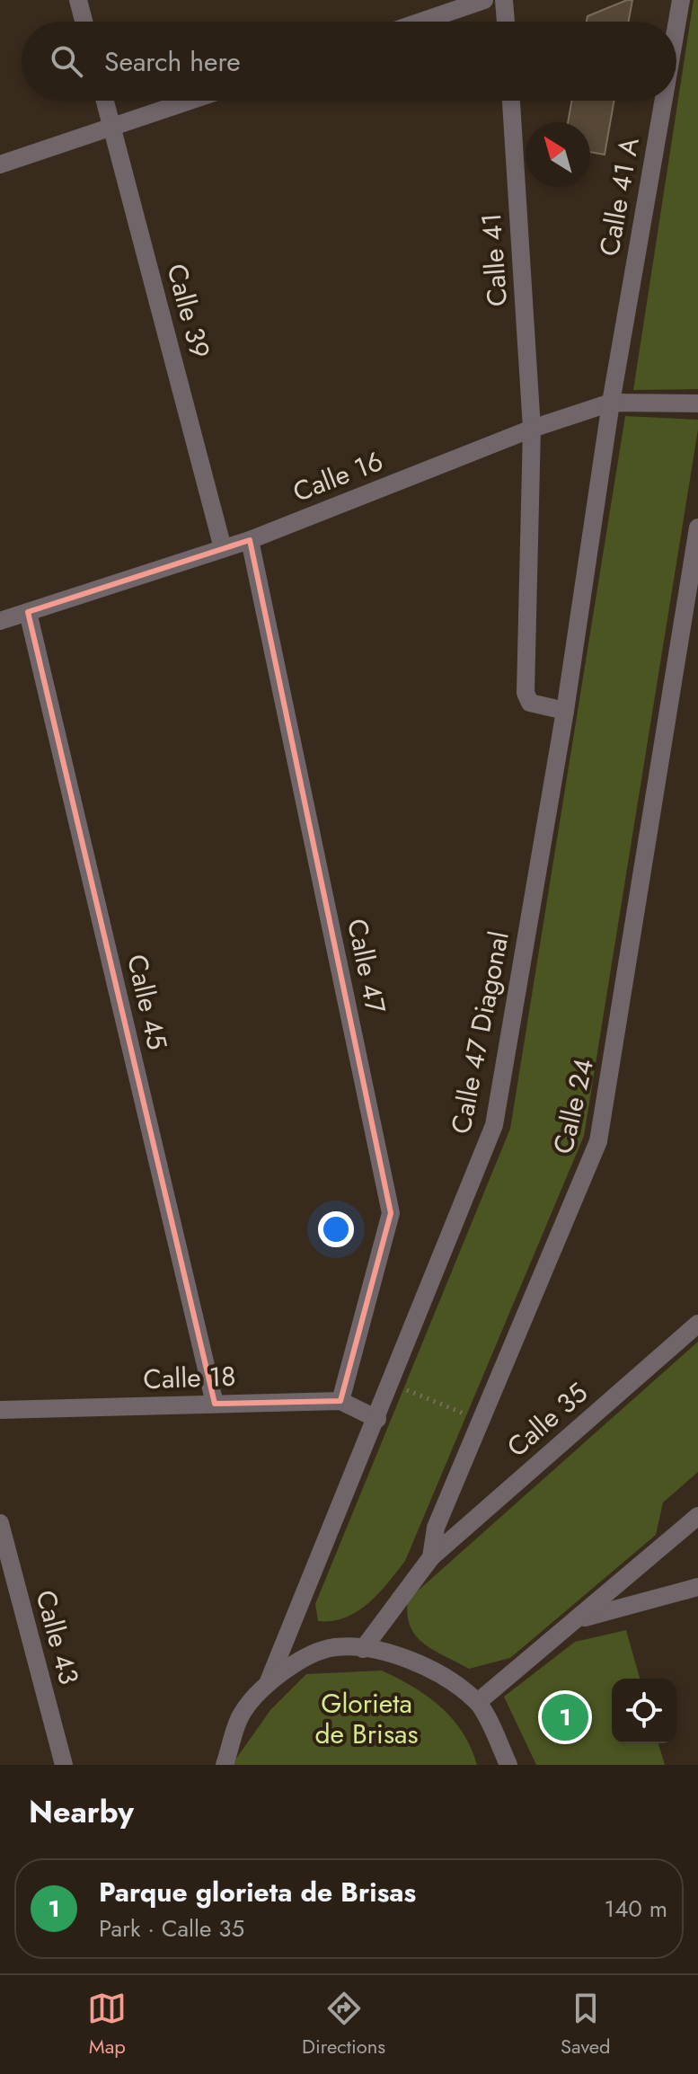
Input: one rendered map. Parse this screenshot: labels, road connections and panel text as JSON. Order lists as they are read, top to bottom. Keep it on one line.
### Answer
{"streets":{"street":["Calle 41 A","Calle 41","Calle 39","Calle 16","Calle 47","Calle 45","Calle 47 Diagonal","Calle 24","Calle 18","Calle 35","Calle 43"]},"crossings":[["Calle 41 A","Calle 16"],["Calle 41 A","Calle 47 Diagonal"],["Calle 41","Calle 16"],["Calle 41","Calle 47 Diagonal"],["Calle 39","Calle 16"],["Calle 16","Calle 47"],["Calle 16","Calle 45"],["Calle 16","Calle 47 Diagonal"],["Calle 47","Calle 18"],["Calle 45","Calle 18"],["Calle 47 Diagonal","Calle 18"],["Calle 24","Calle 35"]],"parks":["Glorieta de Brisas"],"north":"top left","page":{"search":"Search here","pins":"1","heading":"Nearby","list":[{"mark":"1","name":"Parque glorieta de Brisas","note":"Park · Calle 35","value":"140 m"}],"nav":["Map","Directions","Saved"]}}
